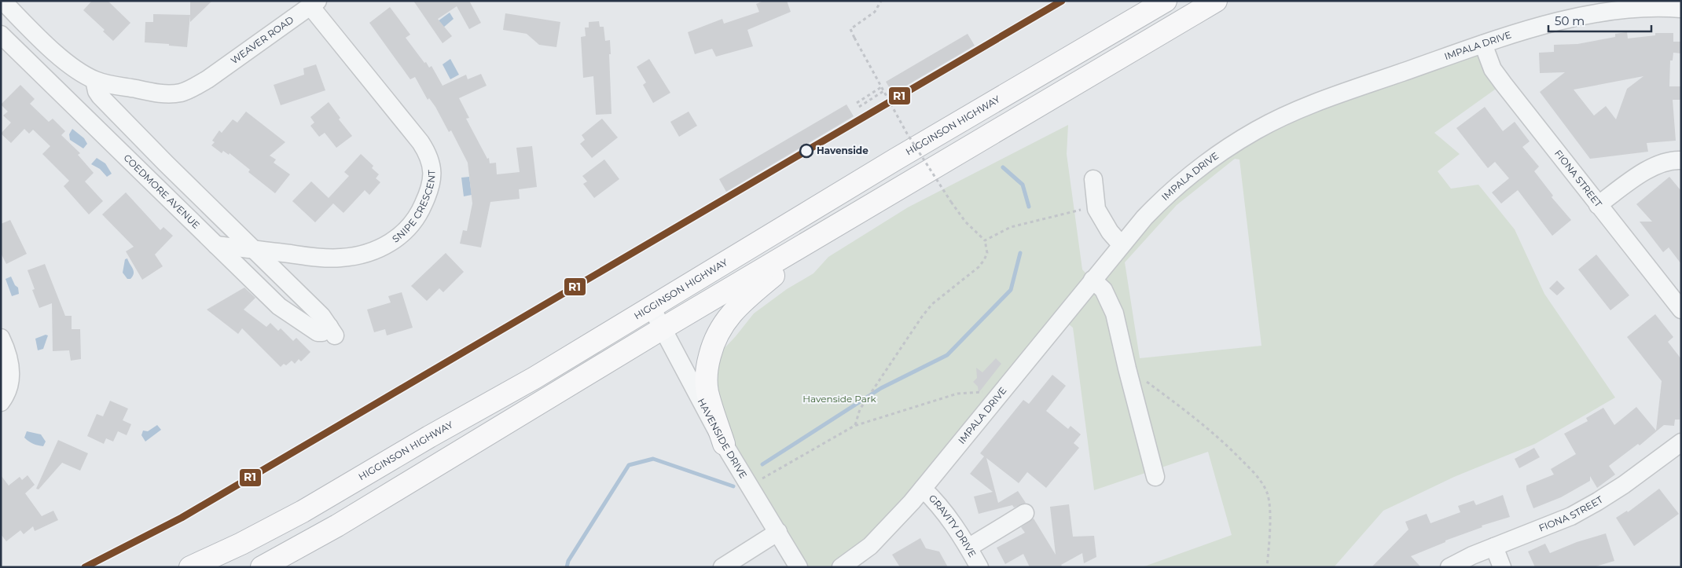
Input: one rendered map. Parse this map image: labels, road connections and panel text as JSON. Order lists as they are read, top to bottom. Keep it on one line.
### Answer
{"streets":{"highway":["HIGGINSON HIGHWAY"],"street":["WEAVER ROAD","IMPALA DRIVE","FIONA STREET","COEDMORE AVENUE","SNIPE CRESCENT","HAVENSIDE DRIVE","GRAVITY DRIVE"]},"crossings":[["WEAVER ROAD","SNIPE CRESCENT"],["IMPALA DRIVE","FIONA STREET"],["IMPALA DRIVE","GRAVITY DRIVE"],["HIGGINSON HIGHWAY","HAVENSIDE DRIVE"],["COEDMORE AVENUE","SNIPE CRESCENT"]],"parks":["Havenside Park"],"places":["Havenside"],"lines":["transit line R1"],"scale_bar":"50 m"}
